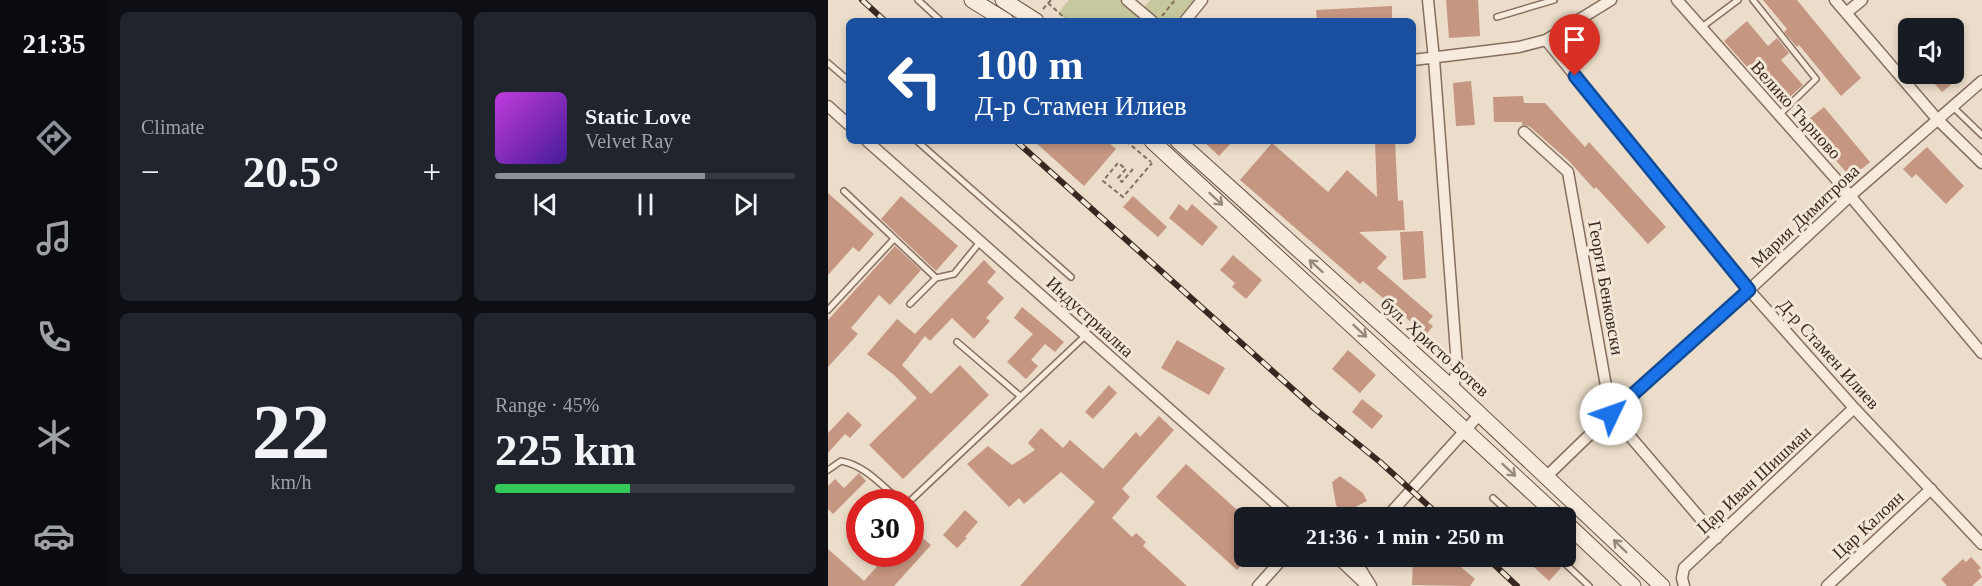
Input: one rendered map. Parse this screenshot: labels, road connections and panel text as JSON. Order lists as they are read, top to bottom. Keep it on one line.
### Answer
{"streets":{"main road":["бул. Христо Ботев"],"street":["Велико Търново","Мария Димитрова","Георги Бенковски","Индустриална","Д-р Стамен Илиев","Цар Иван Шишман","Цар Калоян"]},"crossings":[["Велико Търново","Мария Димитрова"],["Мария Димитрова","Георги Бенковски"],["Мария Димитрова","бул. Христо Ботев"],["Мария Димитрова","Д-р Стамен Илиев"],["Д-р Стамен Илиев","Цар Иван Шишман"],["Д-р Стамен Илиев","Цар Калоян"]],"page":{"tabs":"21:35","tile":["Climate",["22","km/h"],["Range · 45%","225 km"]],"turn":["100 m","Д-р Стамен Илиев"],"song":["Static Love","Velvet Ray"],"heat":["−","20.5°","+"],"limit":"30","trip":"21:36 · 1 min · 250 m"}}
